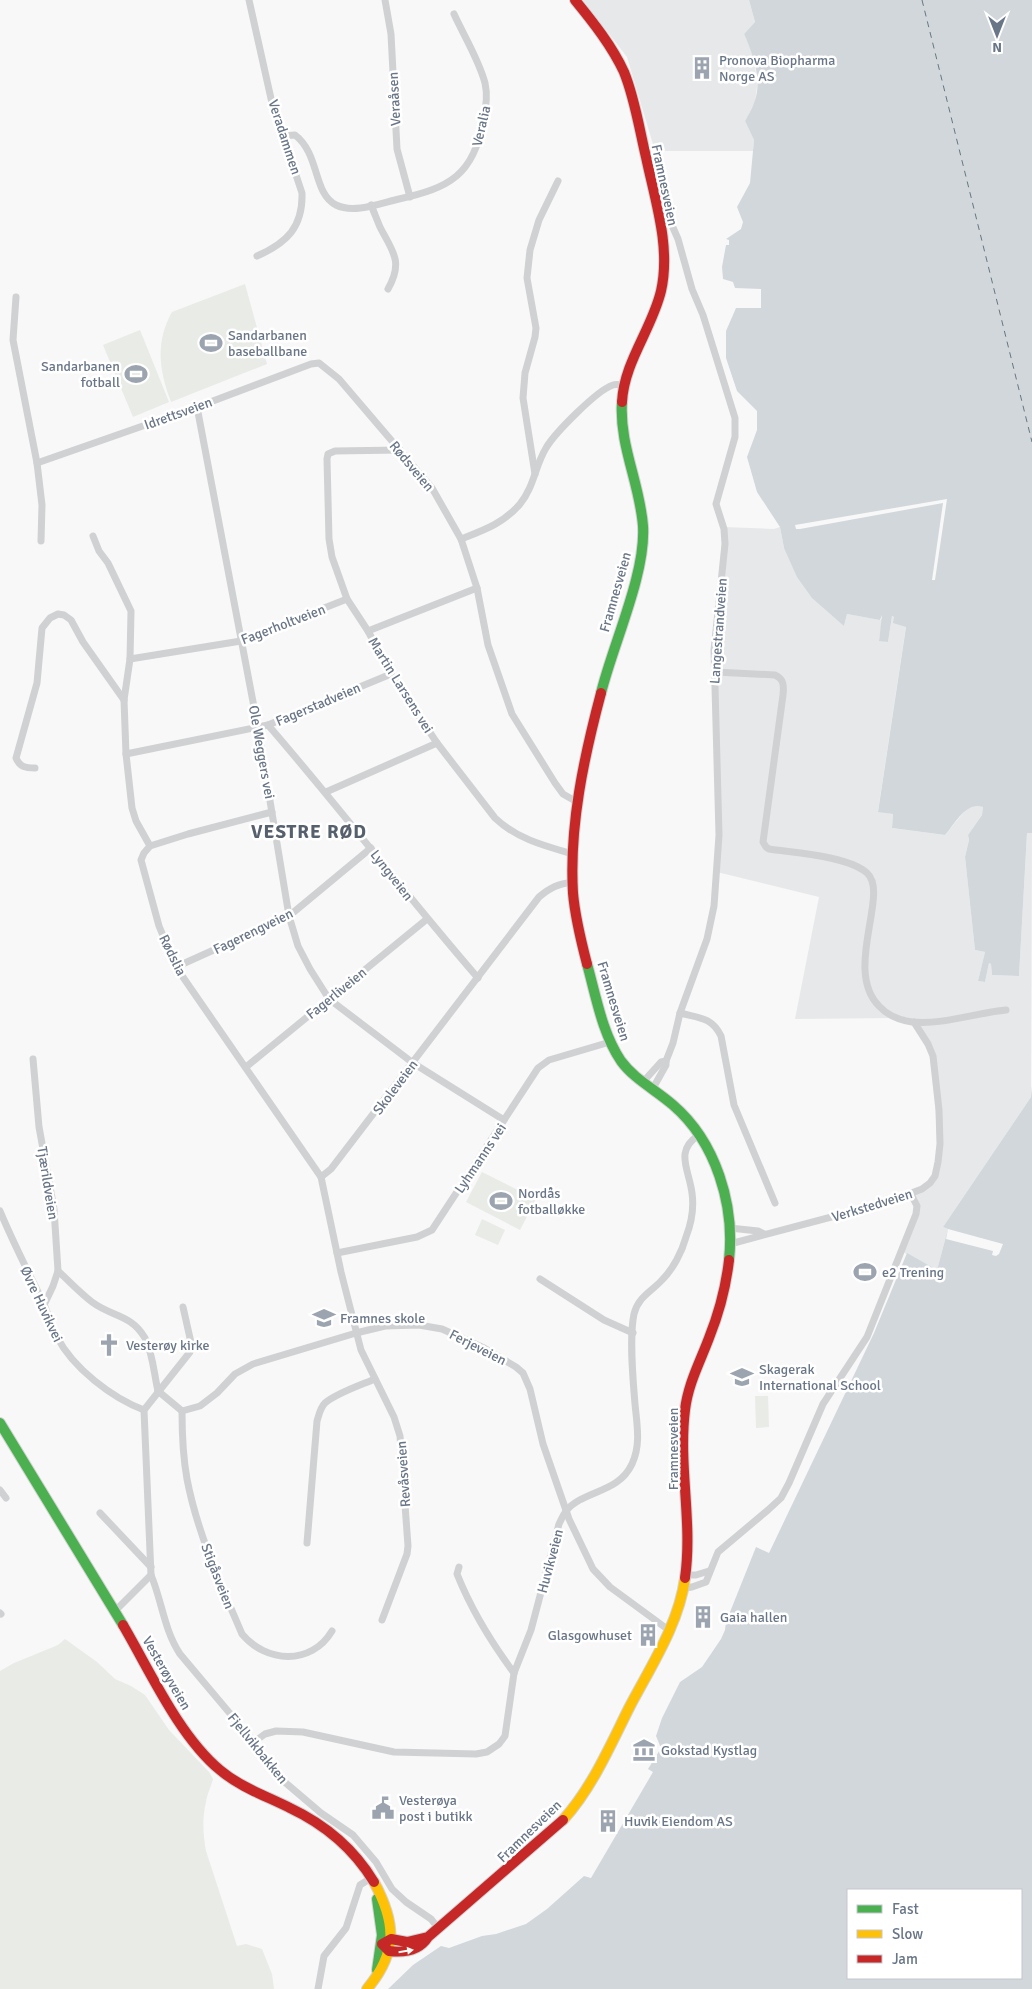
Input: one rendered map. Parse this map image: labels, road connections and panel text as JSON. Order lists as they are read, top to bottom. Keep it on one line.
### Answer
{"streets":{"main road":["Framnesveien","Vesterøyveien"],"street":["Veraåsen","Veralia","Veradammen","Idrettsveien","Rødsveien","Fagerholtveien","Langestrandveien","Martin Larsens vei","Fagerstadveien","Ole Weggers vei","Lyngveien","Fagerengveien","Rødslia","Fagerliveien","Skoleveien","Lyhmanns vei","Tjærildveien","Verkstedveien","Øvre Huvikvei","Ferjeveien","Revåsveien","Huvikveien","Stigåsveien","Fjellvikbakken"]},"crossings":[["Veraåsen","Veralia"],["Veralia","Veradammen"],["Framnesveien","Rødsveien"],["Framnesveien","Langestrandveien"],["Framnesveien","Martin Larsens vei"],["Framnesveien","Skoleveien"],["Framnesveien","Lyhmanns vei"],["Framnesveien","Verkstedveien"],["Framnesveien","Ferjeveien"],["Framnesveien","Huvikveien"],["Framnesveien","Vesterøyveien"],["Framnesveien","Fjellvikbakken"],["Idrettsveien","Rødsveien"],["Idrettsveien","Ole Weggers vei"],["Rødsveien","Martin Larsens vei"],["Fagerholtveien","Martin Larsens vei"],["Fagerholtveien","Ole Weggers vei"],["Martin Larsens vei","Fagerstadveien"],["Fagerstadveien","Ole Weggers vei"],["Fagerstadveien","Lyngveien"],["Ole Weggers vei","Fagerengveien"],["Ole Weggers vei","Fagerliveien"],["Ole Weggers vei","Skoleveien"],["Ole Weggers vei","Lyhmanns vei"],["Lyngveien","Fagerengveien"],["Lyngveien","Fagerliveien"],["Lyngveien","Skoleveien"],["Fagerengveien","Rødslia"],["Rødslia","Fagerliveien"],["Rødslia","Skoleveien"],["Tjærildveien","Øvre Huvikvei"],["Ferjeveien","Revåsveien"],["Ferjeveien","Huvikveien"],["Ferjeveien","Stigåsveien"],["Huvikveien","Fjellvikbakken"]],"districts":["VESTRE RØD"],"places":{"building":["Pronova Biopharma Norge AS","Gaia hallen","Glasgowhuset","Huvik Eiendom AS"],"sports":["Sandarbanen baseballbane","Sandarbanen fotball","Nordås fotballøkke","e2 Trening"],"school or university":["Framnes skole","Skagerak International School"],"church":["Vesterøy kirke"],"museum":["Gokstad Kystlag"],"public building":["Vesterøya post i butikk"]},"legend":["Fast","Slow","Jam"],"north":"bottom"}
